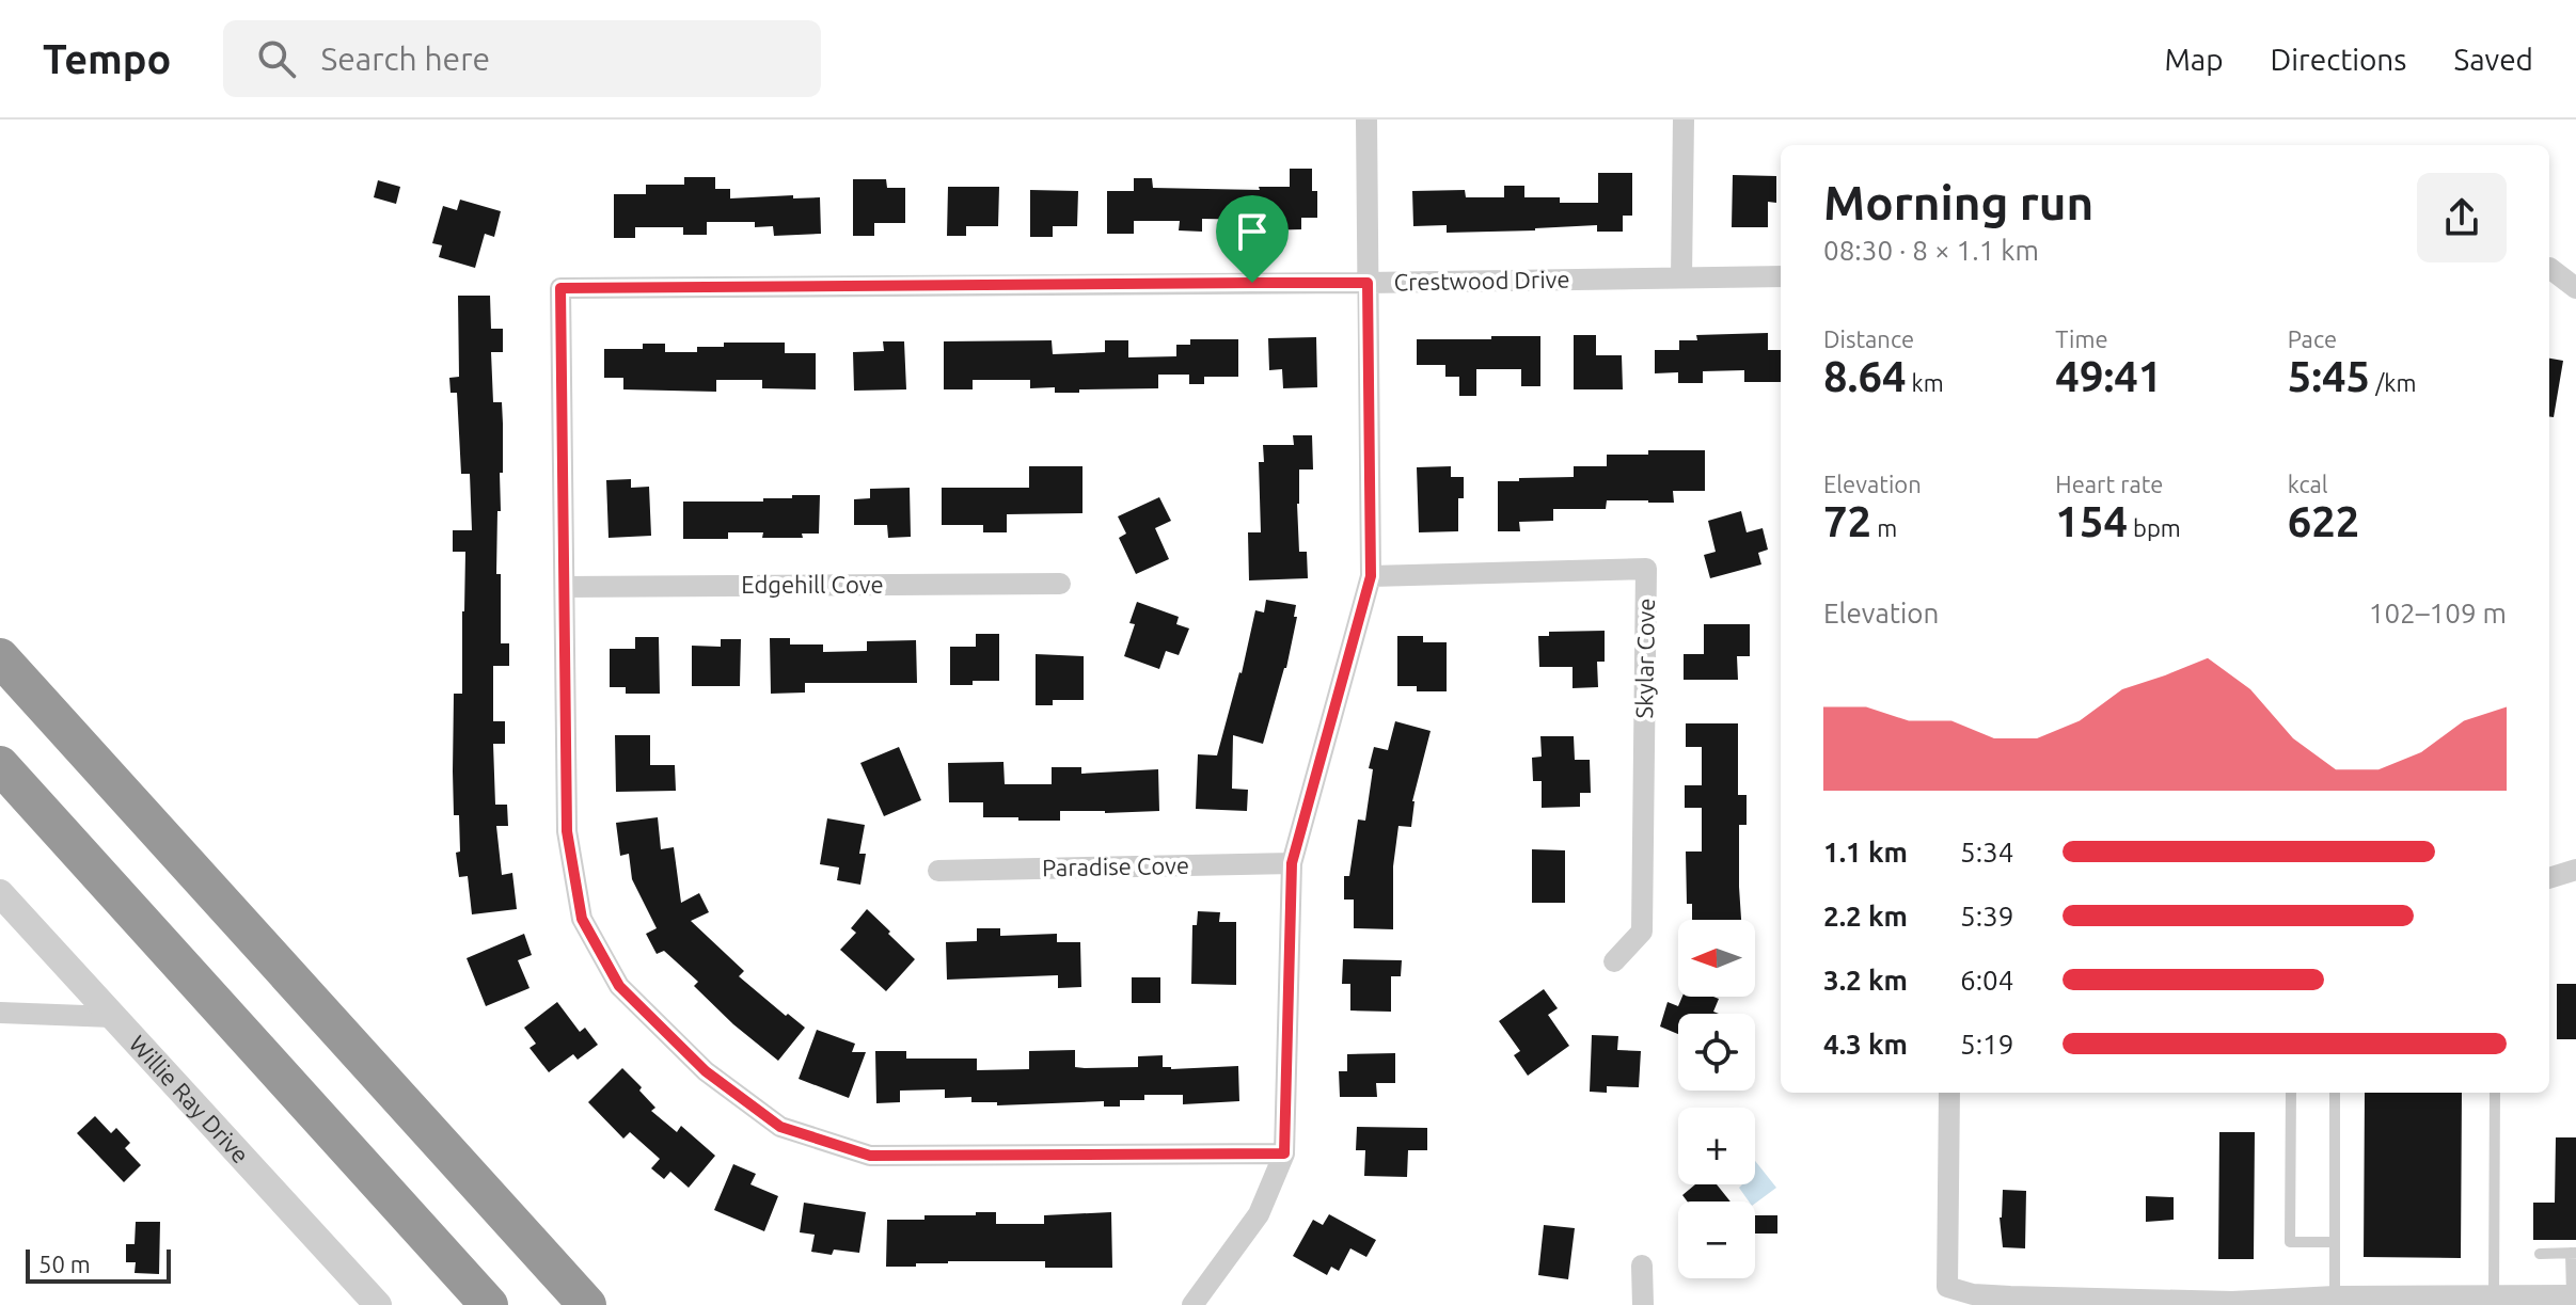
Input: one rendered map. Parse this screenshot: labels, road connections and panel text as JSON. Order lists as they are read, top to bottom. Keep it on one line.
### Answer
{"streets":{"street":["Crestwood Drive","Edgehill Cove","Skylar Cove","Paradise Cove","Willie Ray Drive"]},"crossings":[["Crestwood Drive","Edgehill Cove"]],"scale_bar":"50 m","north":"left","page":{"header":"Tempo","search":"Search here","nav":["Map","Directions","Saved"],"heading":["Morning run","08:30 · 8 × 1.1 km"],"stats":[["Distance","8.64 km"],["Time","49:41"],["Pace","5:45 /km"],["Elevation","72 m"],["Heart rate","154 bpm"],["kcal","622"]],"chart":["Elevation","102–109 m"],"list":[{"name":"1.1 km","note":"5:34"},{"name":"2.2 km","note":"5:39"},{"name":"3.2 km","note":"6:04"},{"name":"4.3 km","note":"5:19"}],"map_buttons":["+","−"],"scale":"50 m"}}
